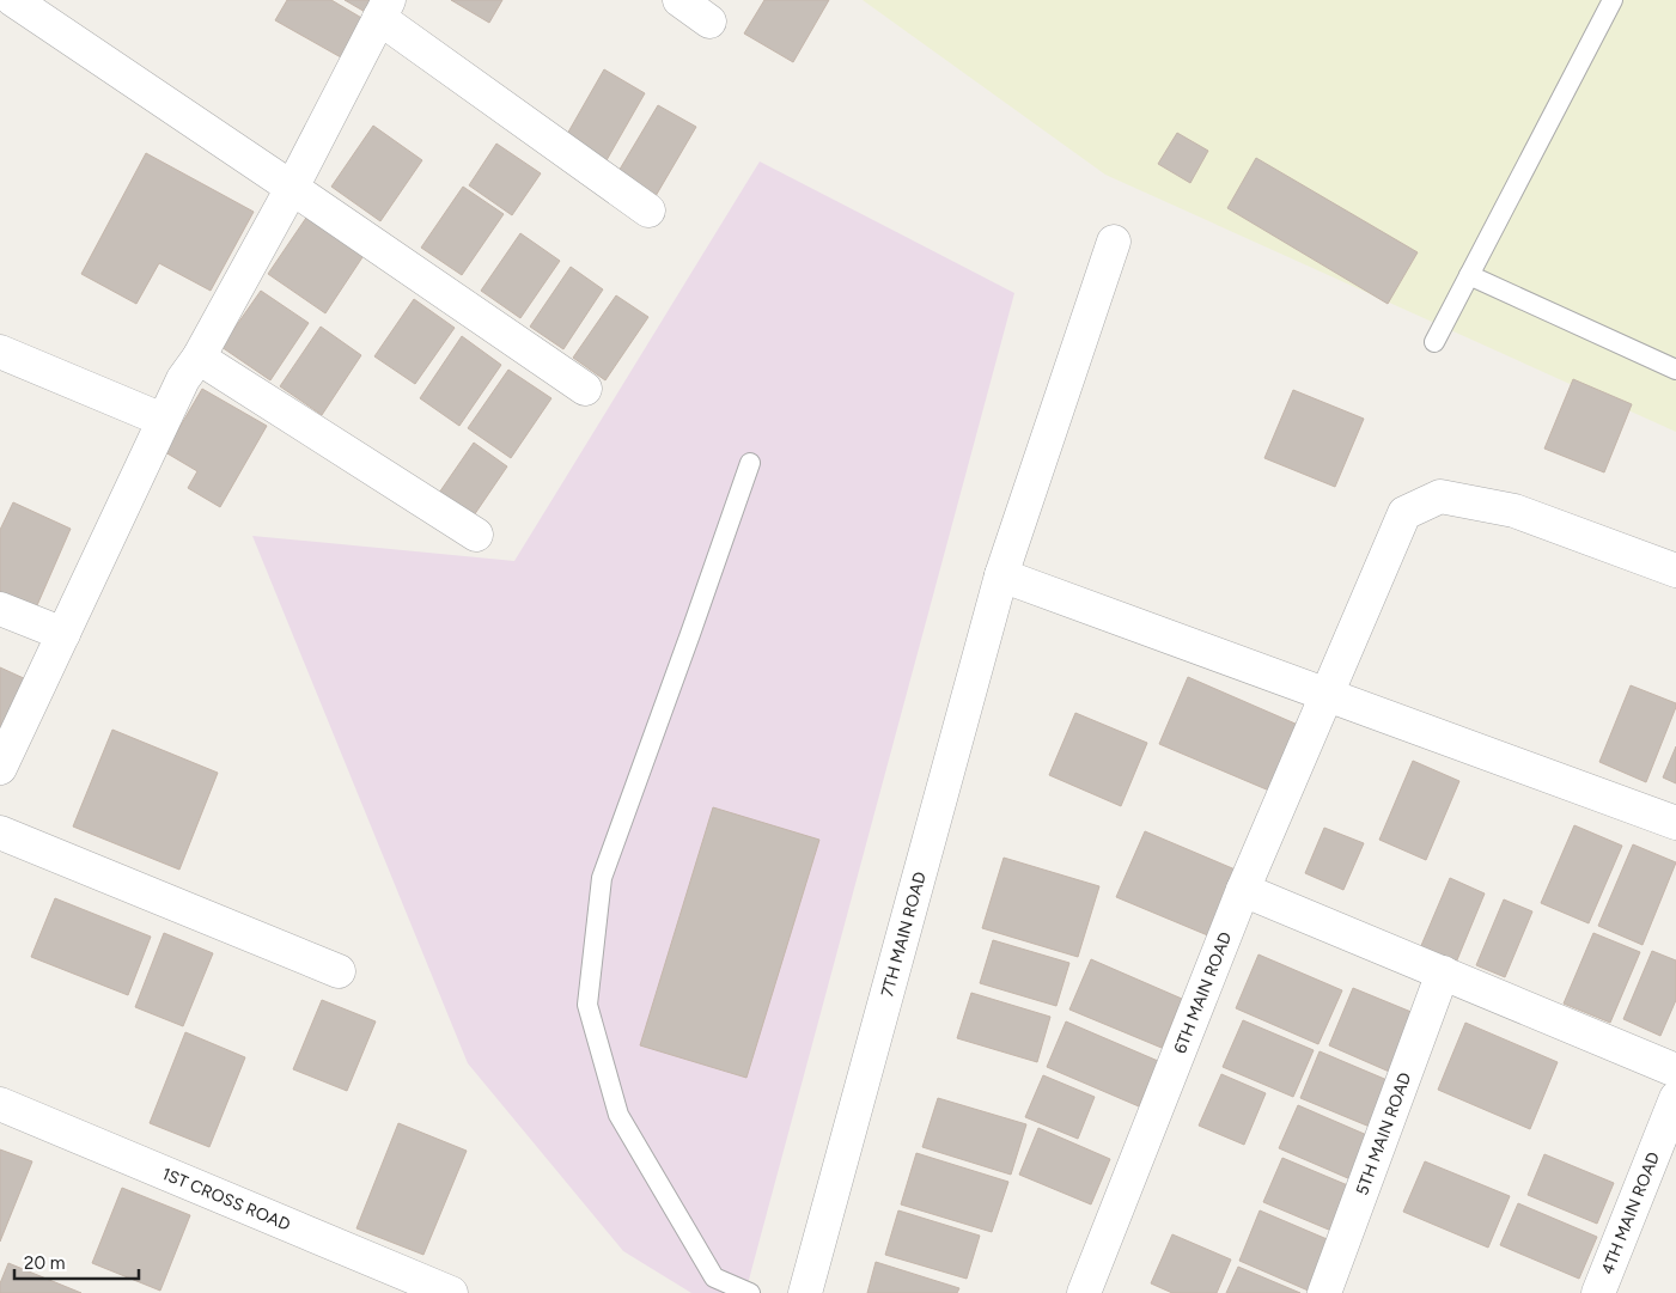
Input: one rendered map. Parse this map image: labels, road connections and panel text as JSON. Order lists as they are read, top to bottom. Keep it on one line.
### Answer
{"streets":{"street":["7TH MAIN ROAD","6TH MAIN ROAD","5TH MAIN ROAD","1ST CROSS ROAD","4TH MAIN ROAD"]},"scale_bar":"20 m"}
